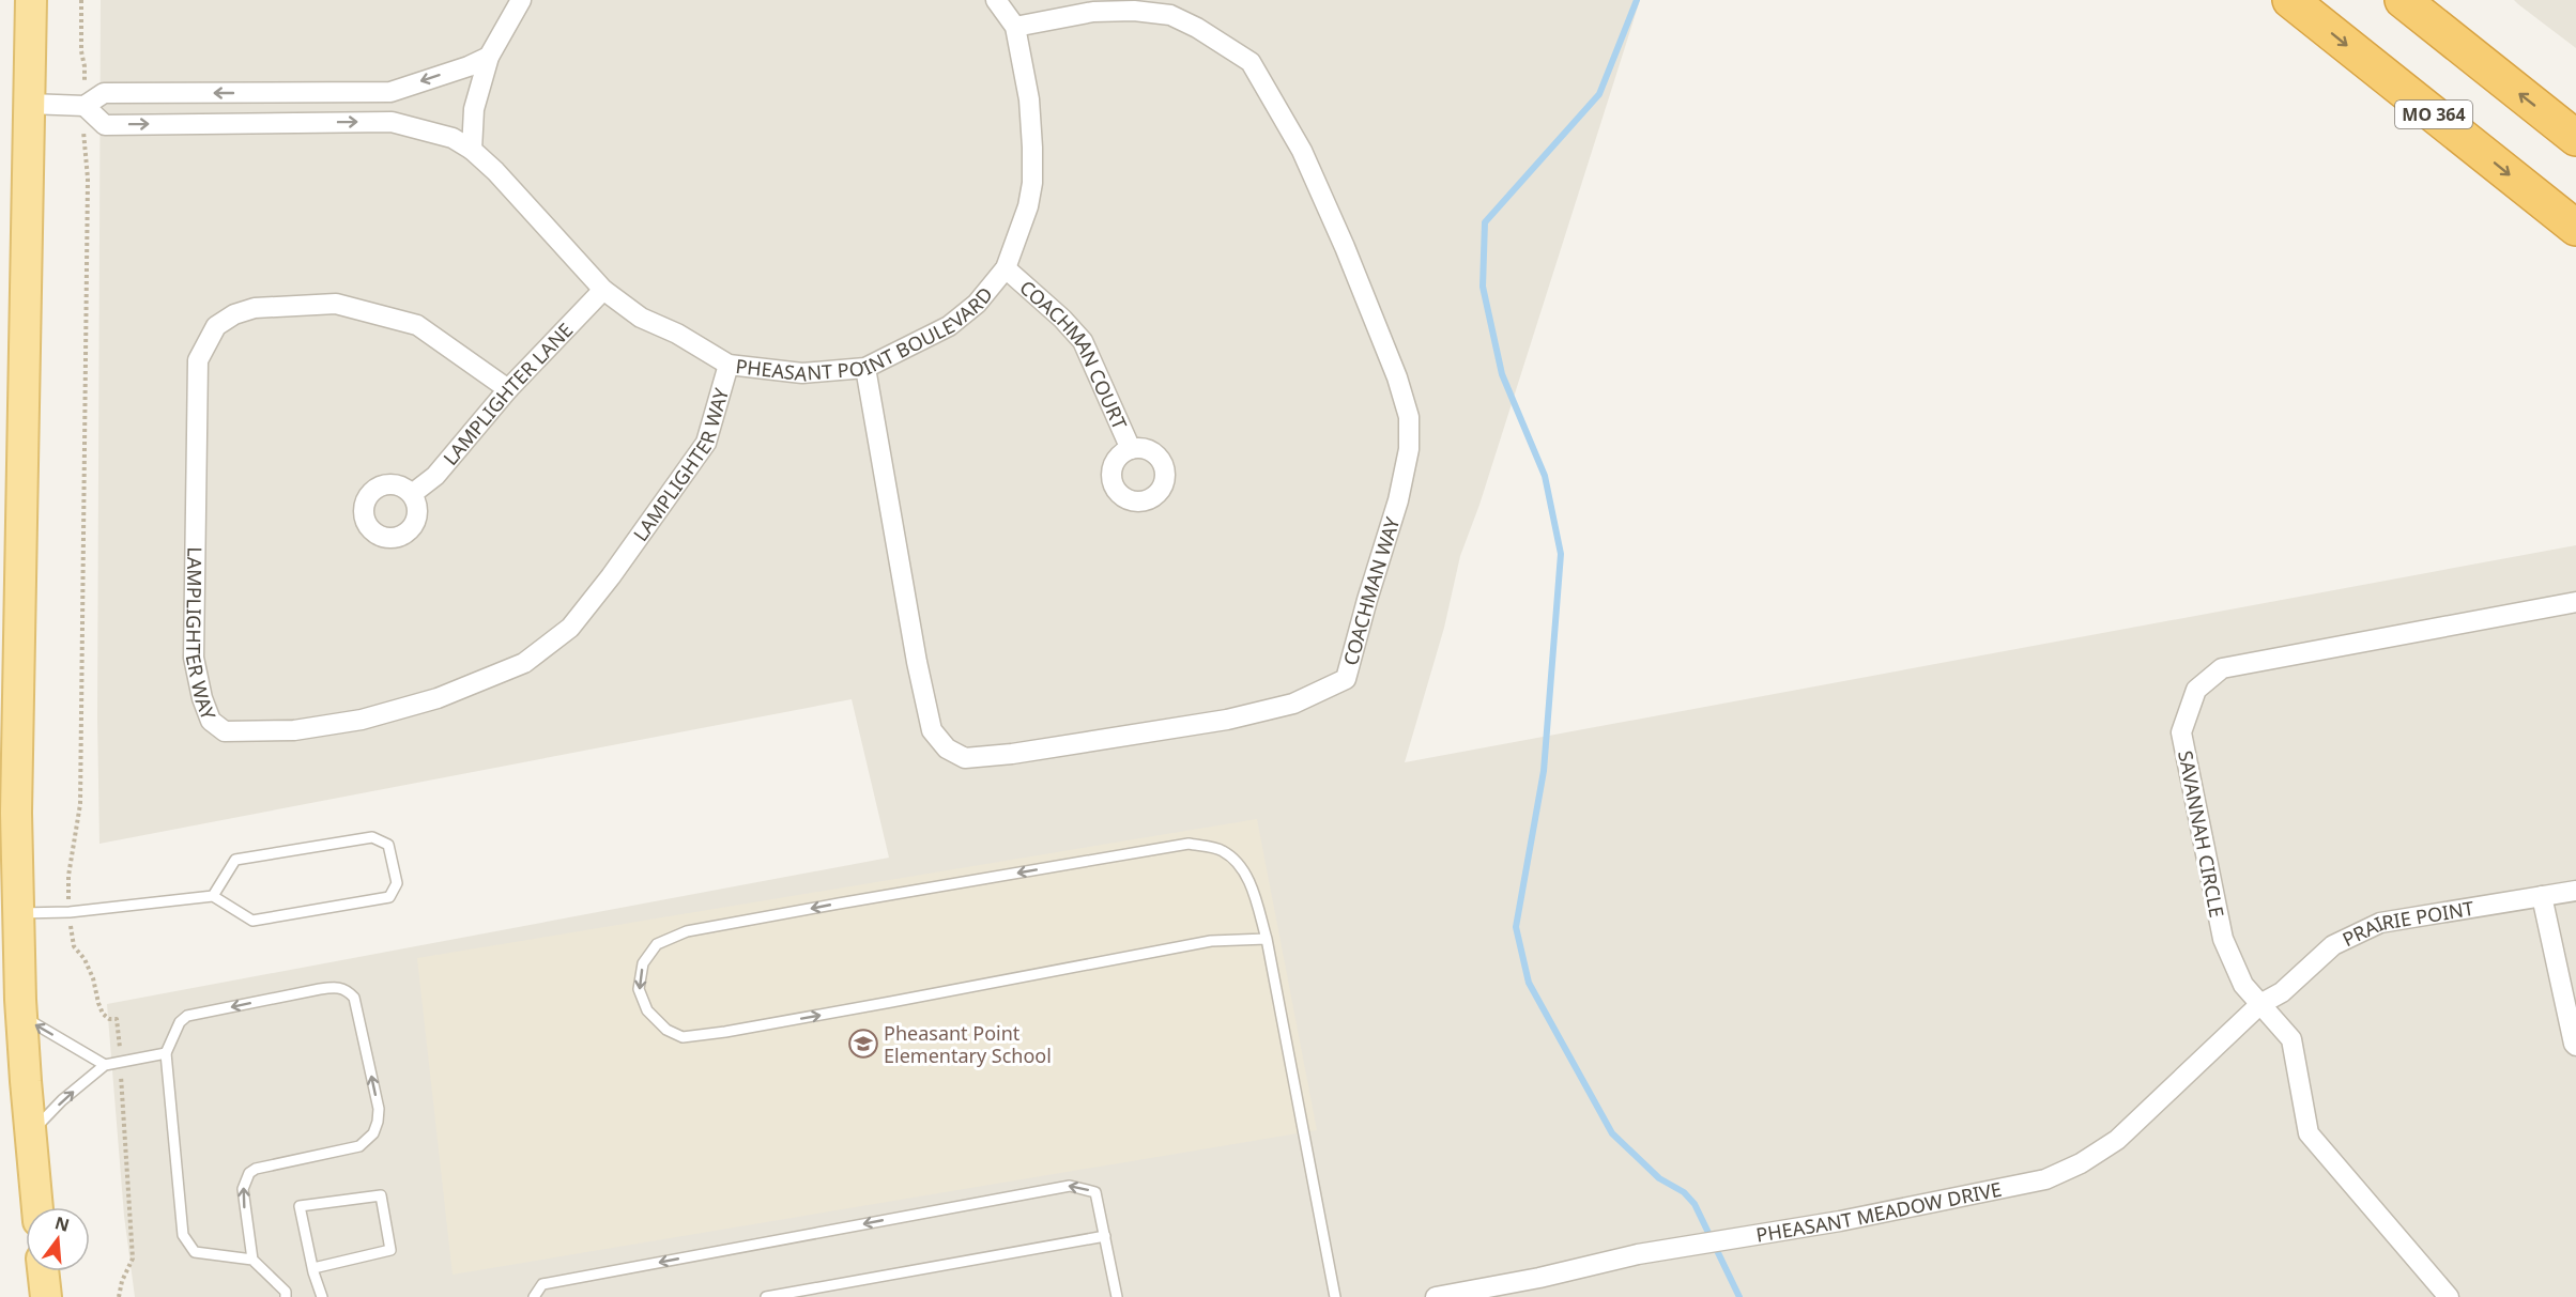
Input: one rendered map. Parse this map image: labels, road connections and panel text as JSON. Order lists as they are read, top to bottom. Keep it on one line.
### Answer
{"streets":{"highway":["MO 364"],"street":["PHEASANT POINT BOULEVARD","COACHMAN COURT","LAMPLIGHTER LANE","LAMPLIGHTER WAY","COACHMAN WAY","SAVANNAH CIRCLE","PRAIRIE POINT","PHEASANT MEADOW DRIVE"]},"crossings":[["PHEASANT POINT BOULEVARD","COACHMAN COURT"],["PHEASANT POINT BOULEVARD","LAMPLIGHTER LANE"],["PHEASANT POINT BOULEVARD","LAMPLIGHTER WAY"],["PHEASANT POINT BOULEVARD","COACHMAN WAY"],["LAMPLIGHTER LANE","LAMPLIGHTER WAY"],["SAVANNAH CIRCLE","PRAIRIE POINT"],["SAVANNAH CIRCLE","PHEASANT MEADOW DRIVE"],["PRAIRIE POINT","PHEASANT MEADOW DRIVE"]],"places":{"school or university":["Pheasant Point Elementary School"]},"north":"top"}
